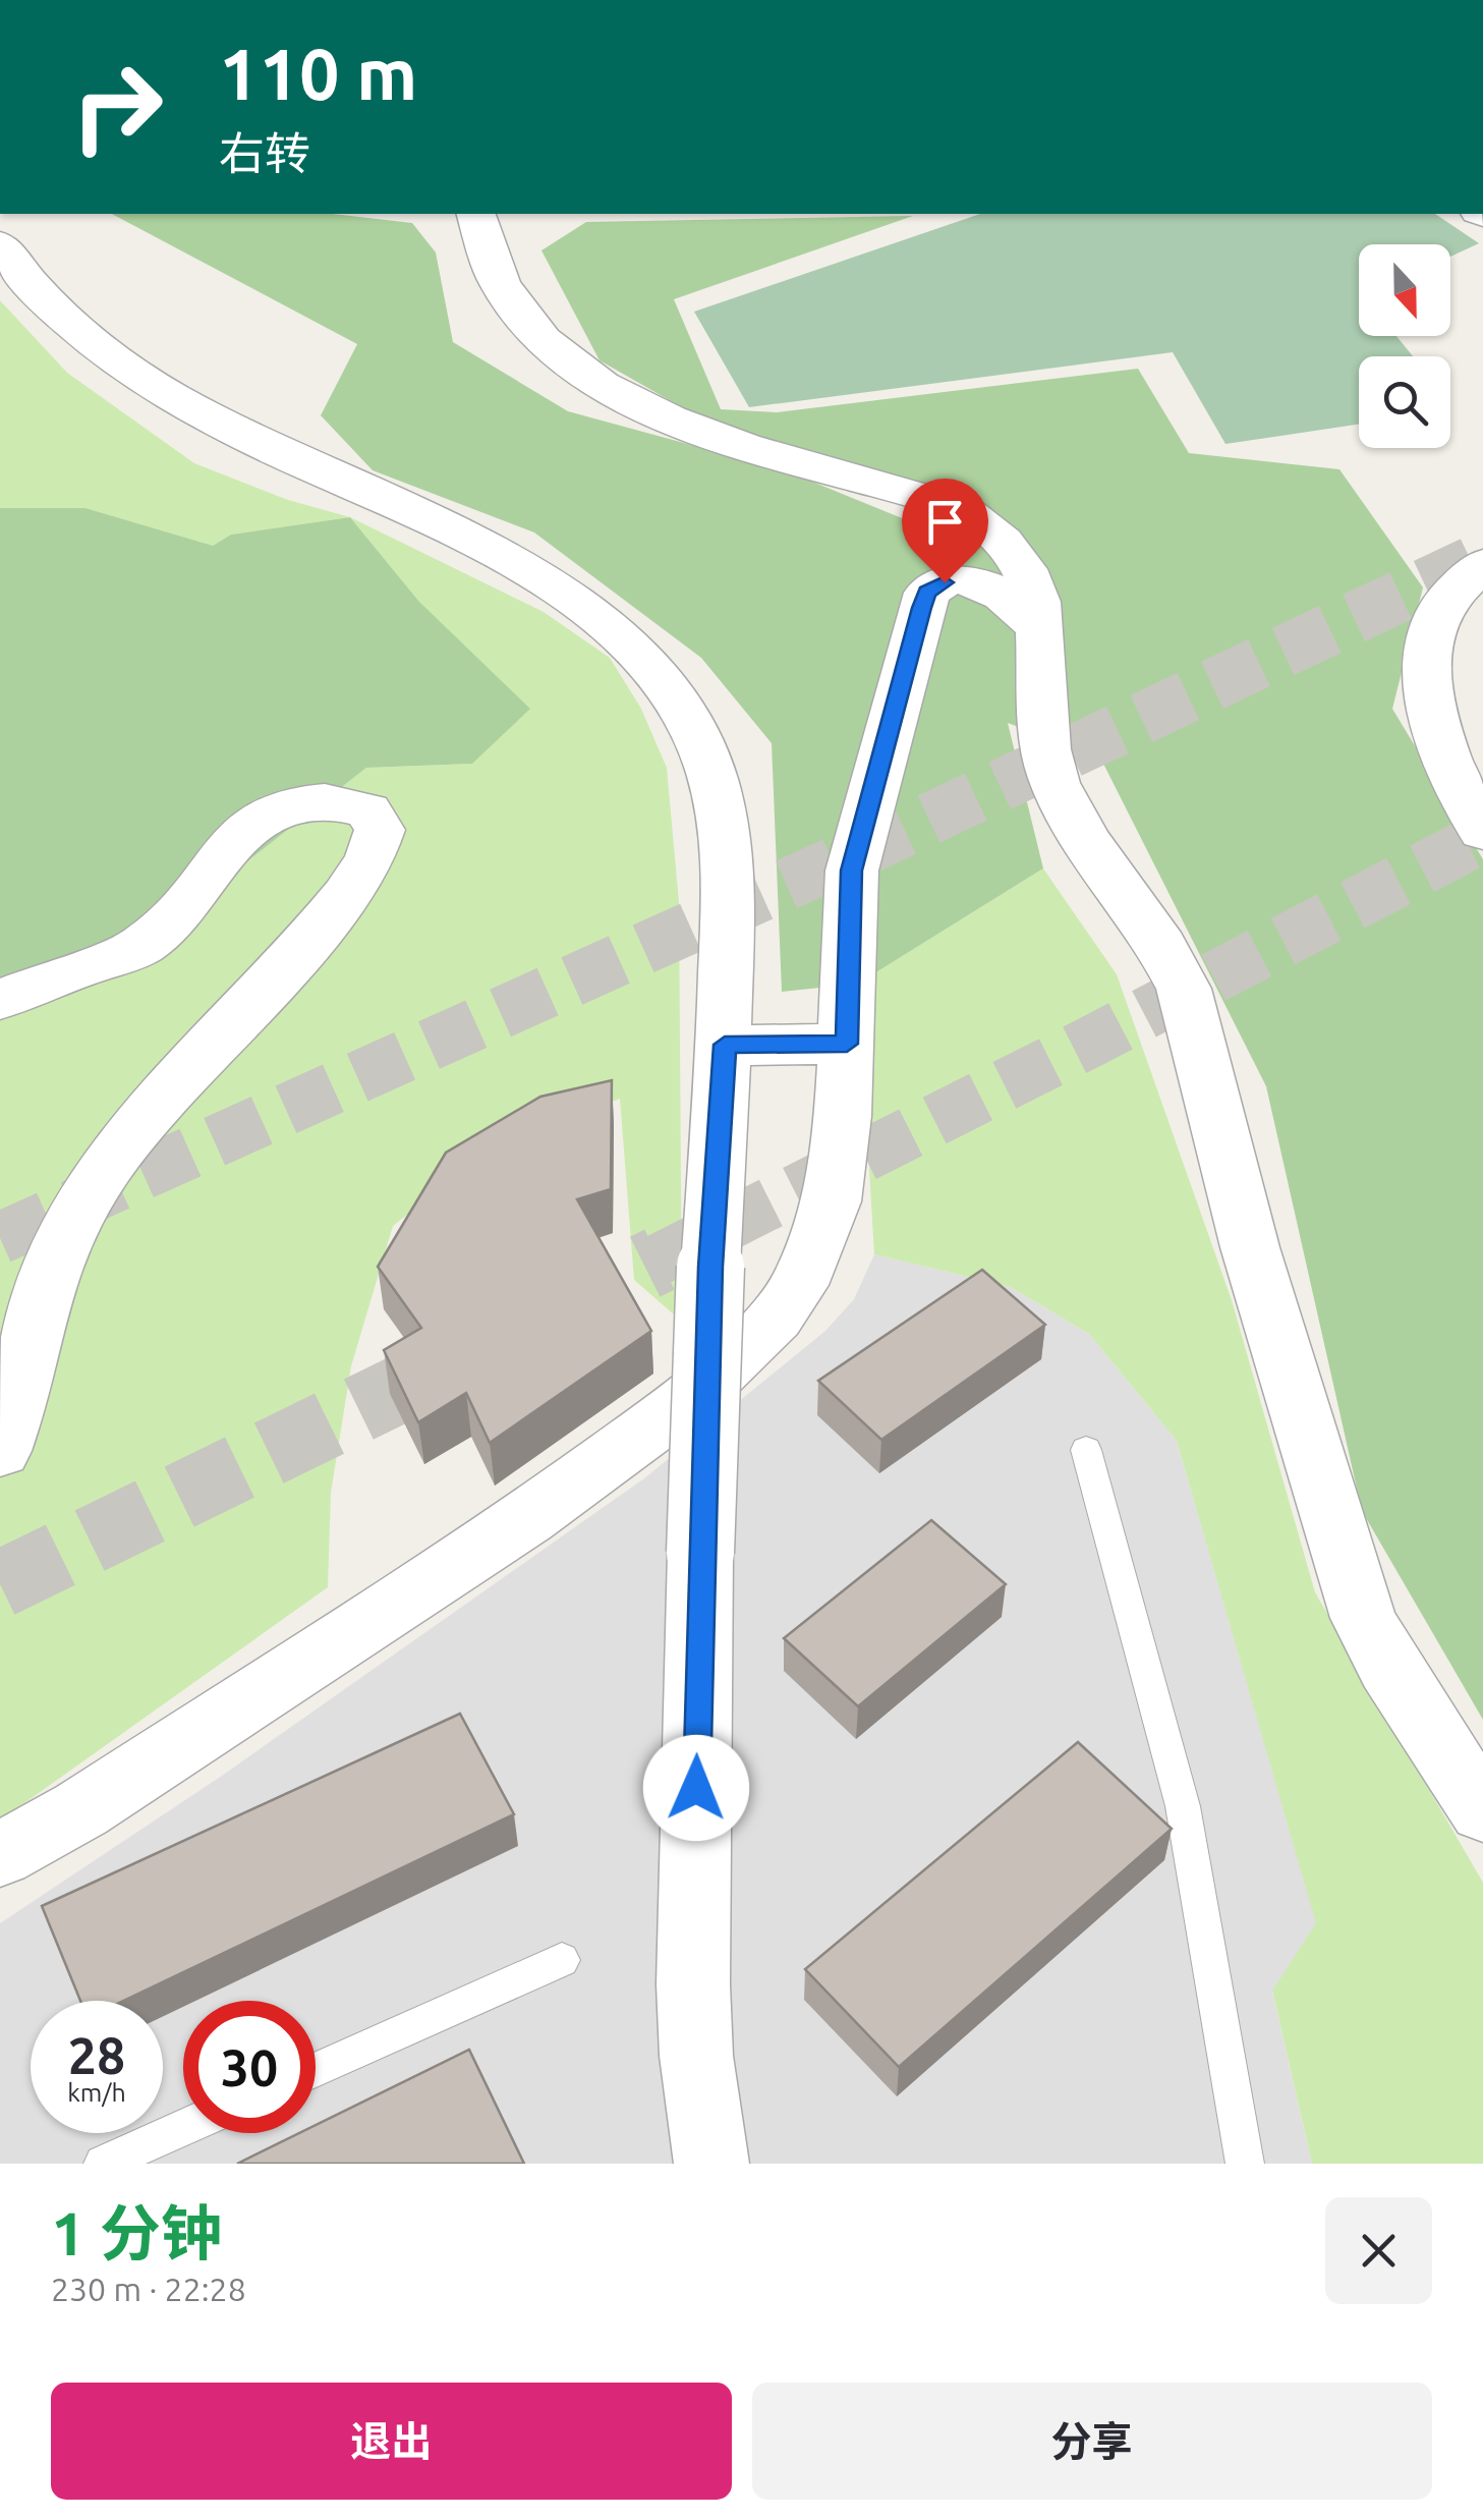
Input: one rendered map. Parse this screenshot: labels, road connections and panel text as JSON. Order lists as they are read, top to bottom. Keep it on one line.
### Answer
{"north":"bottom","page":{"turn":["110 m","右转"],"speed":"28 km/h","limit":"30","heading":["1 分钟","230 m · 22:28"],"buttons":["退出","分享"]}}
